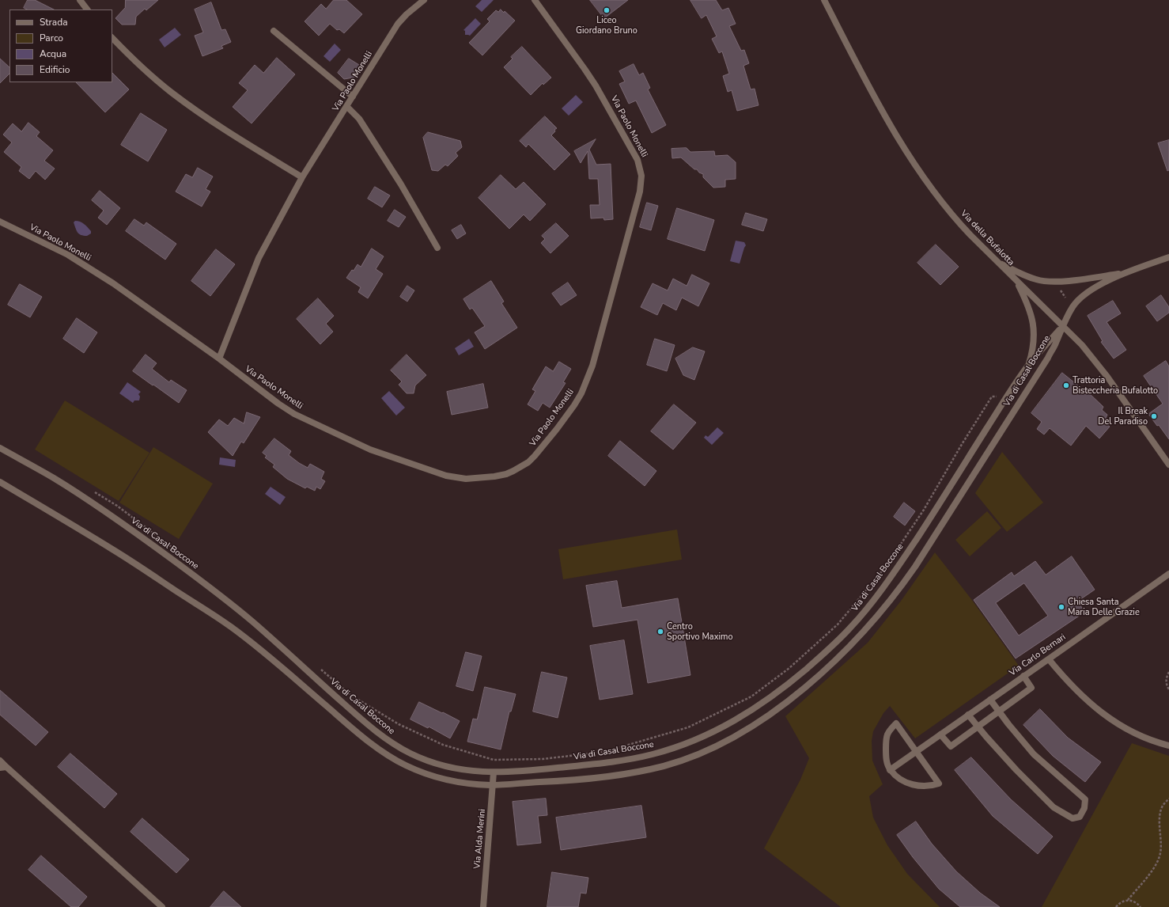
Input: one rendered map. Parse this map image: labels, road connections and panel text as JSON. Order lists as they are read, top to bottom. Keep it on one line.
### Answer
{"streets":{"street":["Via Paolo Monelli","Via della Bufalotta","Via di Casal Boccone","Via Carlo Bernari","Via Alda Merini"]},"crossings":[["Via della Bufalotta","Via di Casal Boccone"],["Via di Casal Boccone","Via Alda Merini"]],"places":["Liceo Giordano Bruno","Trattoria Bisteccheria Bufalotto","Il Break Del Paradiso","Chiesa Santa Maria Delle Grazie","Centro Sportivo Maximo"],"legend":["Strada","Parco","Acqua","Edificio"]}
